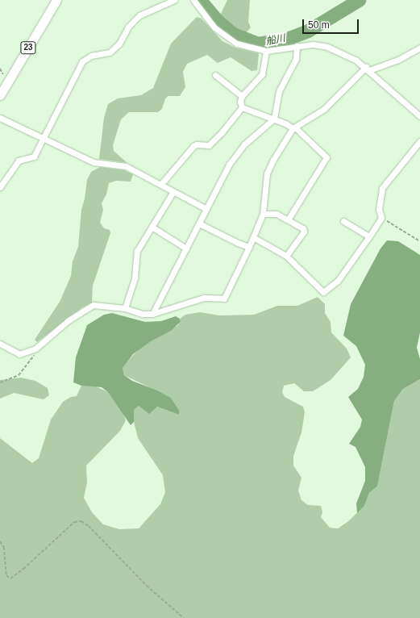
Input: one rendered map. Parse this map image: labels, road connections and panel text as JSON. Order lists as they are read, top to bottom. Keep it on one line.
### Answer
{"streets":{"main road":["23"]},"water":["船川"],"scale_bar":"50 m"}
